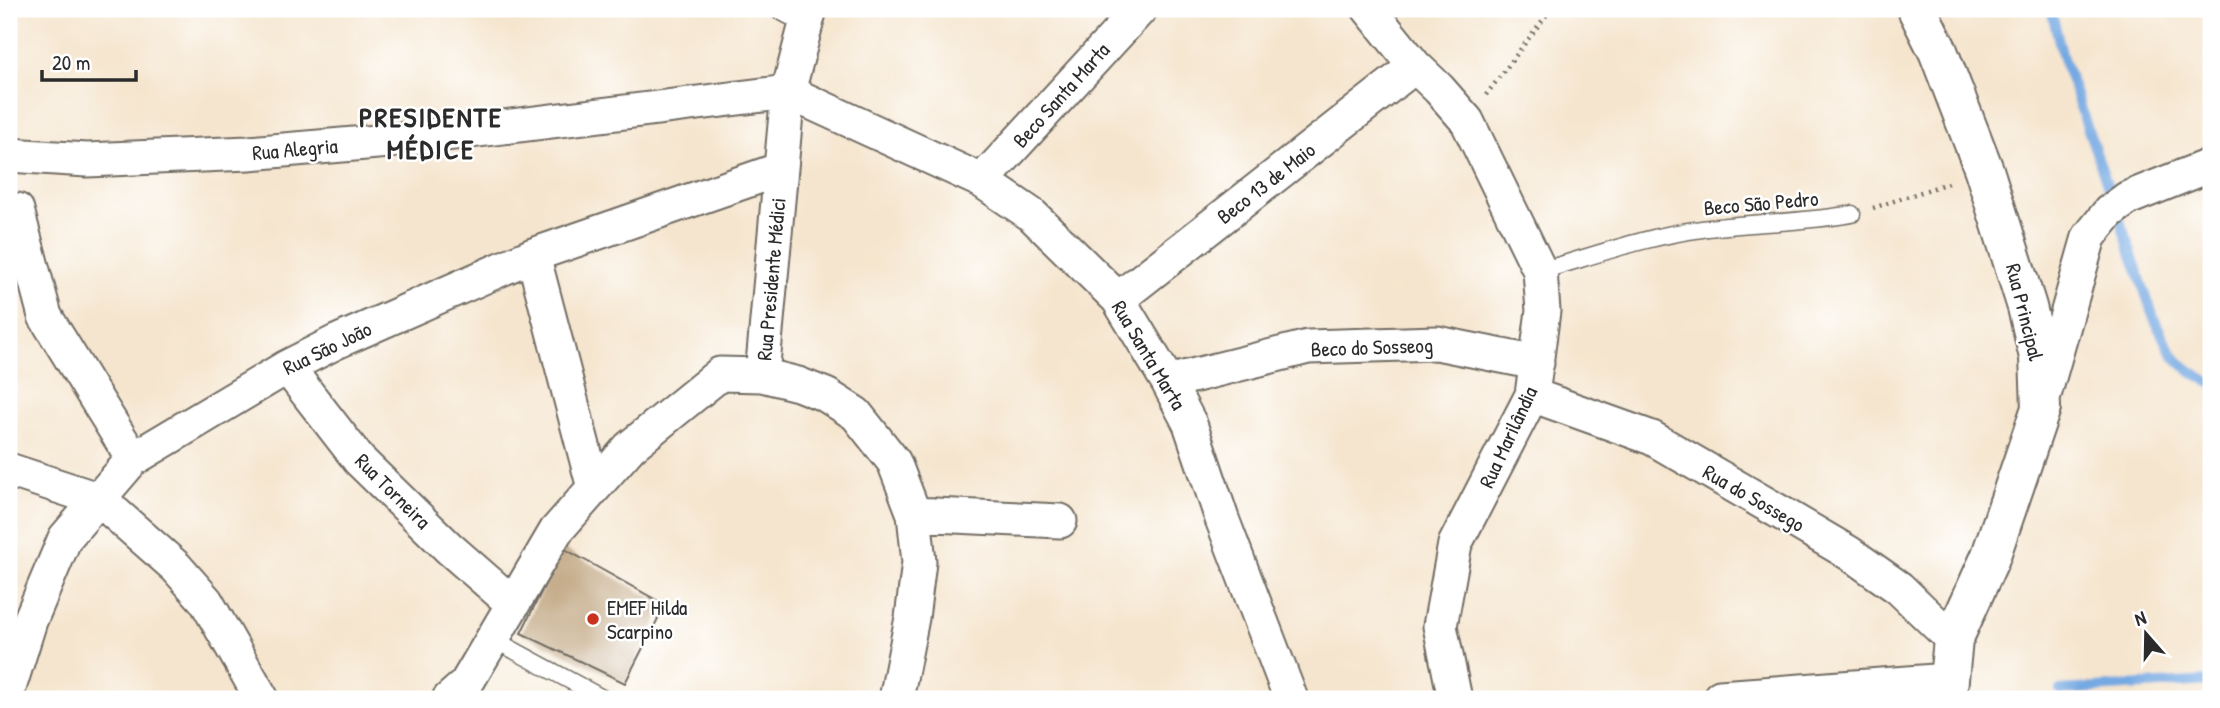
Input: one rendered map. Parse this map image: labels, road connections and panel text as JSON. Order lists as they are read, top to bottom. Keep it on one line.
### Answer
{"streets":{"street":["Beco Santa Marta","Rua Alegria","Beco 13 de Maio","Rua Presidente Médici","Rua Principal","Beco do Sosseog","Rua São João","Rua Santa Marta","Rua Marilândia","Rua Torneira","Rua do Sossego"],"lane":["Beco São Pedro"]},"crossings":[["Beco Santa Marta","Rua Santa Marta"],["Rua Alegria","Rua Presidente Médici"],["Rua Alegria","Rua Santa Marta"],["Beco 13 de Maio","Rua Santa Marta"],["Beco 13 de Maio","Rua Marilândia"],["Beco São Pedro","Rua Marilândia"],["Rua Presidente Médici","Rua São João"],["Rua Presidente Médici","Rua Santa Marta"],["Rua Presidente Médici","Rua Torneira"],["Rua Principal","Rua do Sossego"],["Beco do Sosseog","Rua Santa Marta"],["Beco do Sosseog","Rua Marilândia"],["Beco do Sosseog","Rua do Sossego"],["Rua São João","Rua Torneira"],["Rua Marilândia","Rua do Sossego"]],"districts":["PRESIDENTE MÉDICE"],"places":["EMEF Hilda Scarpino"],"scale_bar":"20 m","north":"top"}
